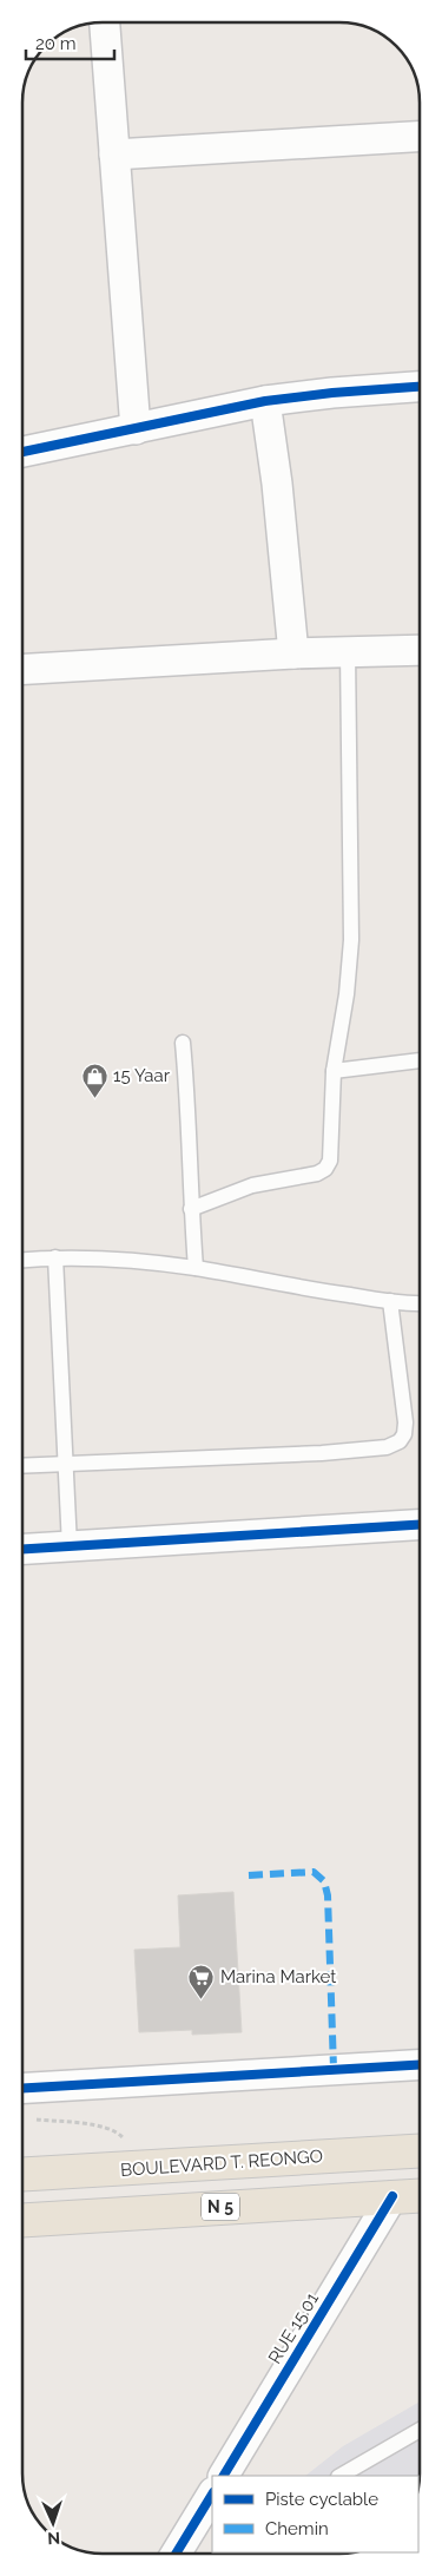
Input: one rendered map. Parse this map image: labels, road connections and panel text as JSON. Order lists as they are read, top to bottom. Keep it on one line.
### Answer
{"streets":{"highway":["BOULEVARD T. REONGO","N 5"],"street":["RUE 15.01"]},"crossings":[["N 5","RUE 15.01"]],"places":{"shop":["15 Yaar"],"supermarket":["Marina Market"]},"legend":["Piste cyclable","Chemin"],"scale_bar":"20 m","north":"bottom"}
